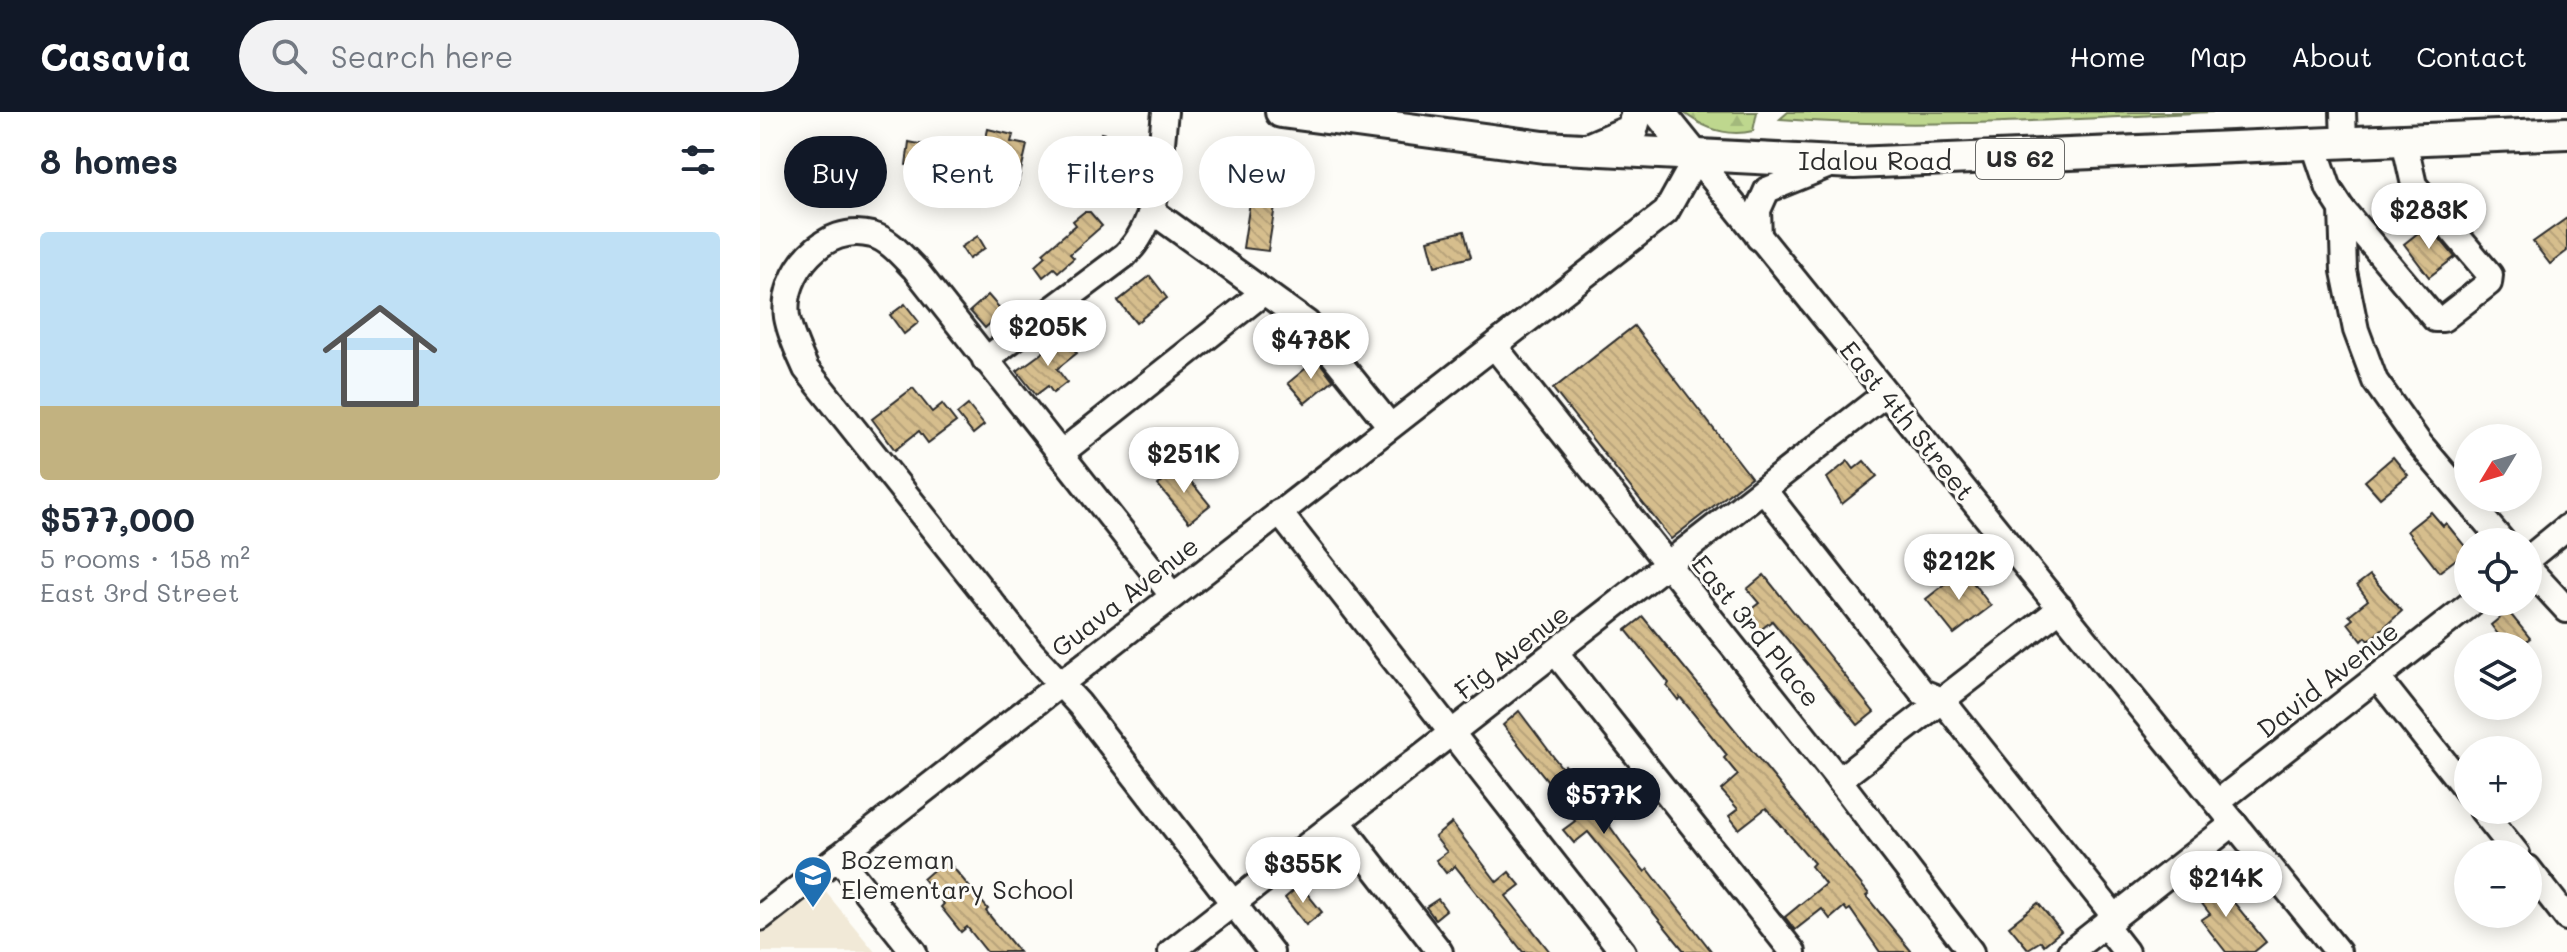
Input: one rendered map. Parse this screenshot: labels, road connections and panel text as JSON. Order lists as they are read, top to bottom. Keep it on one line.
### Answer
{"streets":{"main road":["US 62","Idalou Road","East 4th Street"],"street":["Guava Avenue","East 3rd Place","Fig Avenue","David Avenue"]},"crossings":[["Idalou Road","East 4th Street"],["Idalou Road","Guava Avenue"],["East 4th Street","Guava Avenue"],["East 4th Street","Fig Avenue"],["East 4th Street","David Avenue"],["Guava Avenue","East 3rd Place"],["East 3rd Place","Fig Avenue"]],"places":{"school or university":["Bozeman Elementary School"]},"north":"bottom left","page":{"header":"Casavia","search":"Search here","nav":["Home","Map","About","Contact"],"heading":"8 homes","chip":["Buy","Rent","Filters","New"],"price":["$283K","$205K","$478K","$251K","$212K","$577K","$355K","$214K"],"list":[{"name":"$577,000","note":"5 rooms · 158 m² · East 3rd Street"}],"map_buttons":["+","−"]}}
